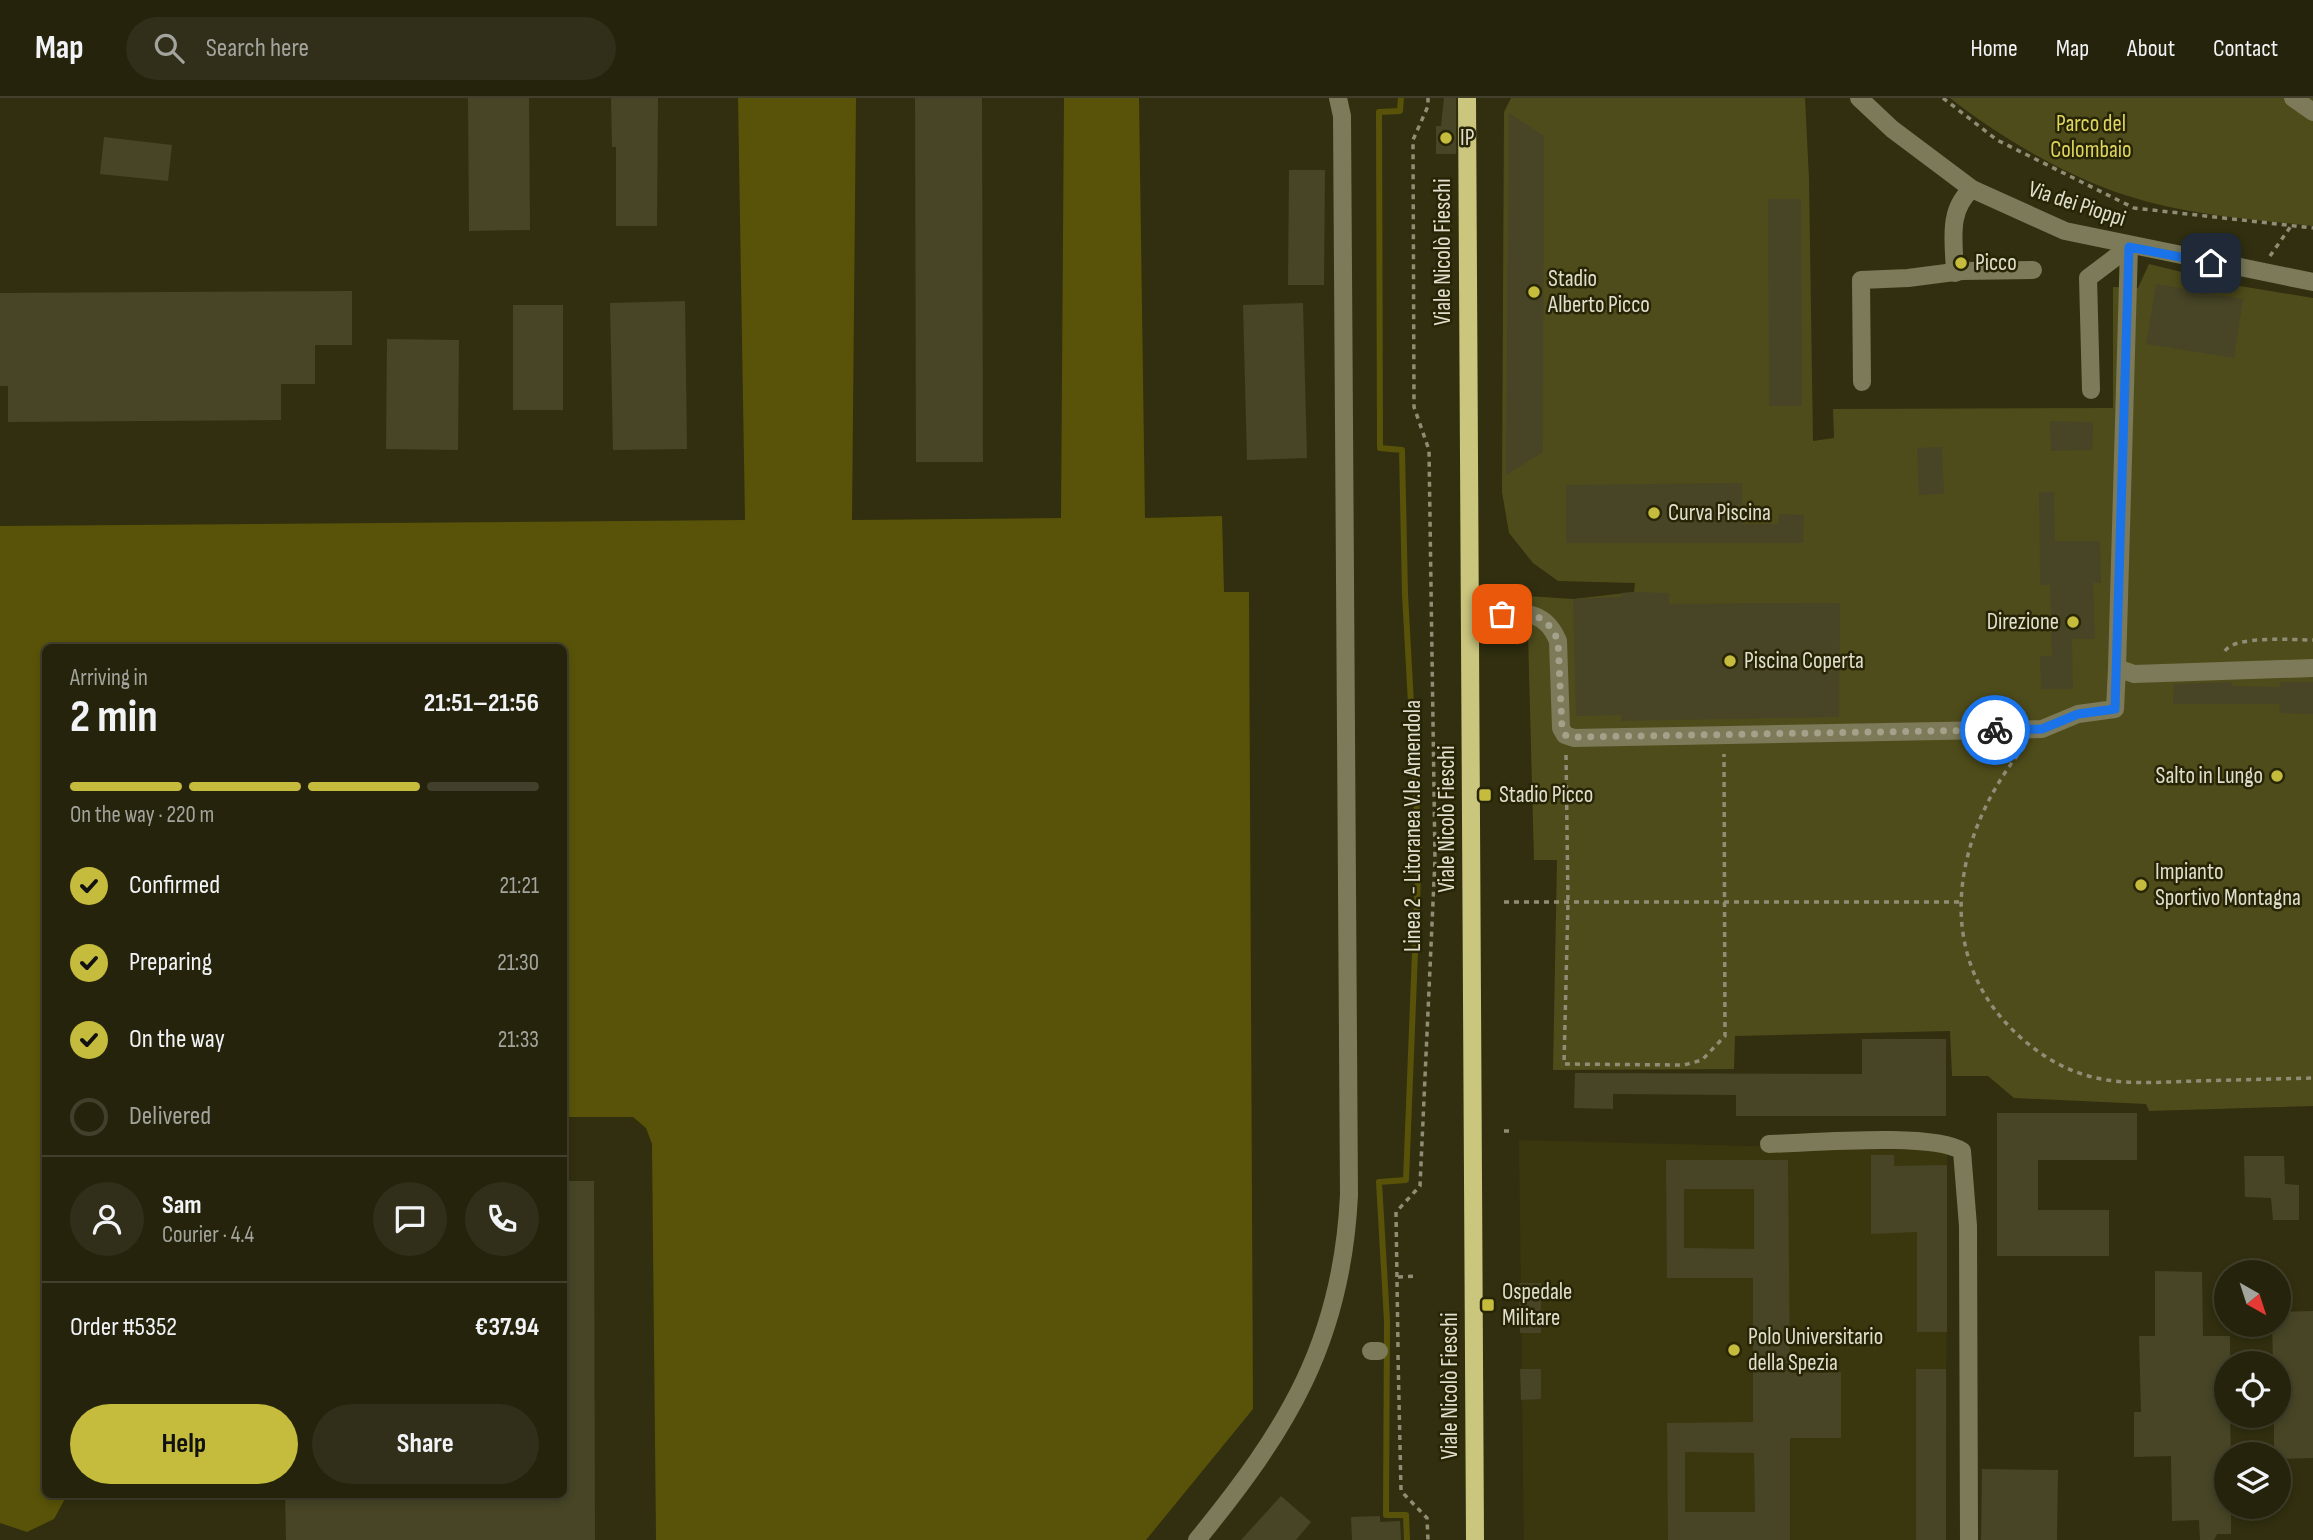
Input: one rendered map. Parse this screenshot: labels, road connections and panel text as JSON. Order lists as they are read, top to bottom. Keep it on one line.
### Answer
{"streets":{"main road":["Viale Nicolò Fieschi"],"street":["Via dei Pioppi"],"path":["Linea 2 - Litoranea V.le Amendola"]},"parks":["Parco del Colombaio"],"places":{"other":["IP","Picco","Stadio Alberto Picco","Curva Piscina","Direzione","Piscina Coperta","Salto in Lungo","Impianto Sportivo Montagna","Polo Universitario della Spezia"],"transit":["Stadio Picco","Ospedale Militare"]},"north":"bottom right","page":{"header":"Map","search":"Search here","nav":["Home","Map","About","Contact"],"heading":["2 min","Arriving in","21:51–21:56"],"panel":["Sam","Courier · 4.4","Order #5352","€37.94"],"bar":"On the way · 220 m","list":[["Confirmed","21:21"],["Preparing","21:30"],["On the way","21:33"],"Delivered"],"buttons":["Help","Share"]}}
